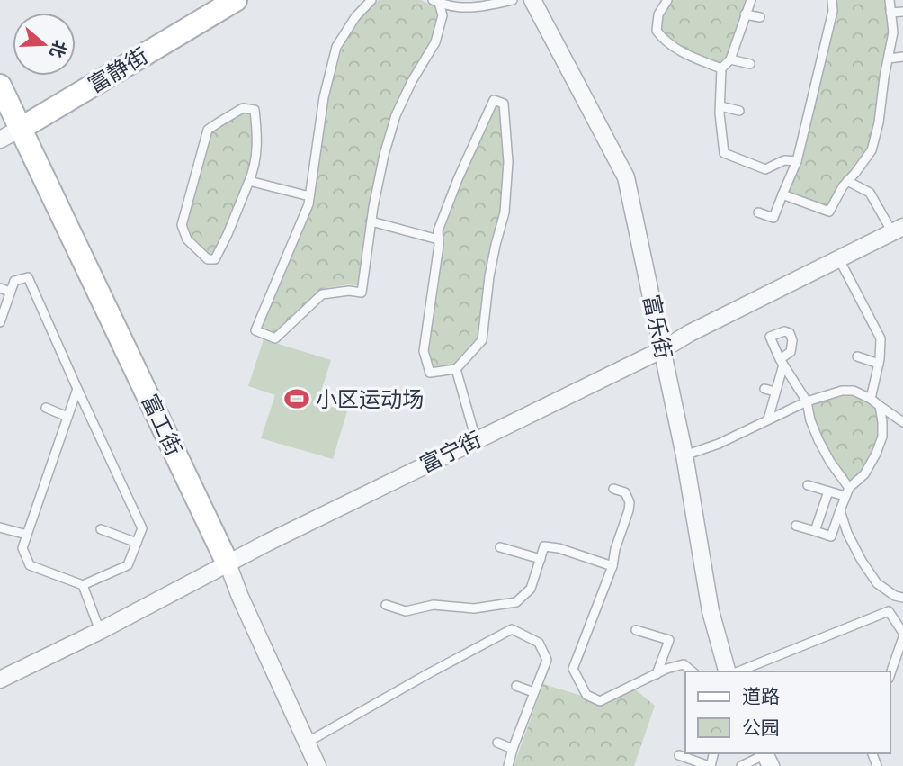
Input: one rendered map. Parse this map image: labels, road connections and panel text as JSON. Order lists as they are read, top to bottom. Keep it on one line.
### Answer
{"streets":{"street":["富静街","富乐街","富工街","富宁街"]},"crossings":[["富静街","富工街"],["富乐街","富宁街"],["富工街","富宁街"]],"places":{"sports":["小区运动场"]},"legend":["道路","公园"],"north":"right"}
